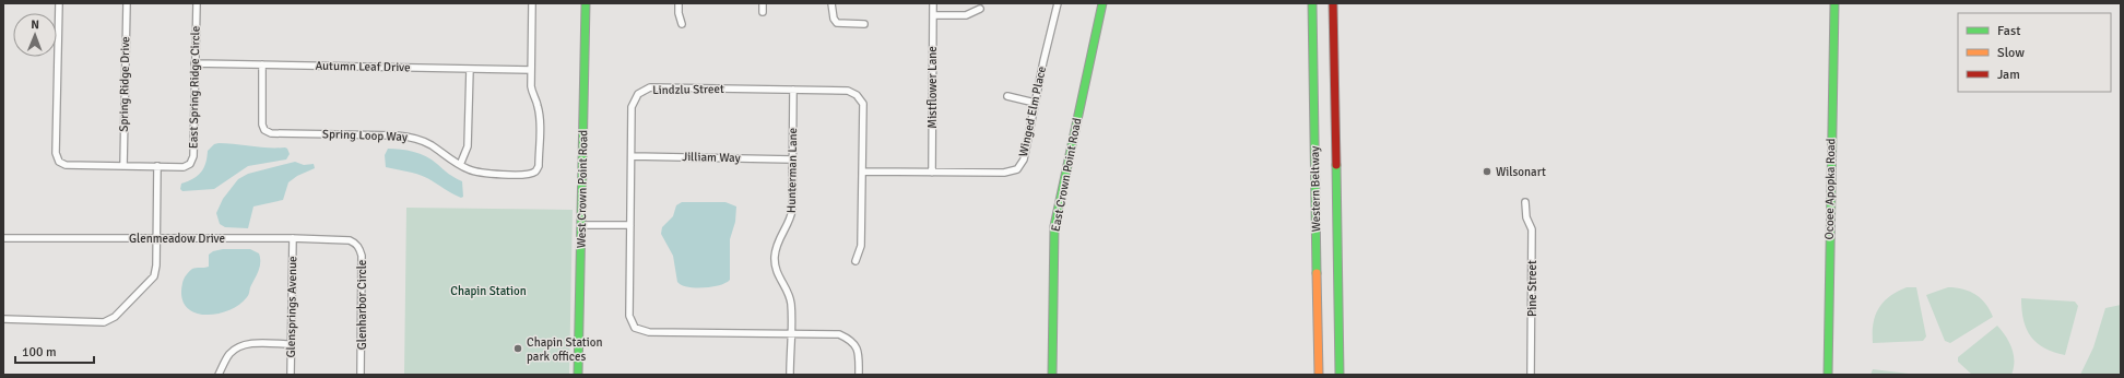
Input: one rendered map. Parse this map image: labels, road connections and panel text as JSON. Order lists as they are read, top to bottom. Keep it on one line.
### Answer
{"streets":{"main road":["East Crown Point Road","West Crown Point Road","Western Beltway","Ocoee Apopka Road"],"street":["Autumn Leaf Drive","Spring Ridge Drive","East Spring Ridge Circle","Mistflower Lane","Lindzlu Street","Winged Elm Place","Spring Loop Way","Jilliam Way","Hunterman Lane","Glenmeadow Drive","Pine Street","Glenharbor Circle","Glensprings Avenue"]},"crossings":[["Autumn Leaf Drive","East Spring Ridge Circle"],["Autumn Leaf Drive","Spring Loop Way"],["Mistflower Lane","Winged Elm Place"],["Lindzlu Street","Winged Elm Place"],["Lindzlu Street","Jilliam Way"],["Lindzlu Street","Hunterman Lane"],["Jilliam Way","Hunterman Lane"],["Glenmeadow Drive","Glenharbor Circle"],["Glenmeadow Drive","Glensprings Avenue"]],"parks":["Chapin Station"],"places":["Wilsonart","Chapin Station park offices"],"legend":["Fast","Slow","Jam"],"scale_bar":"100 m","north":"top"}
